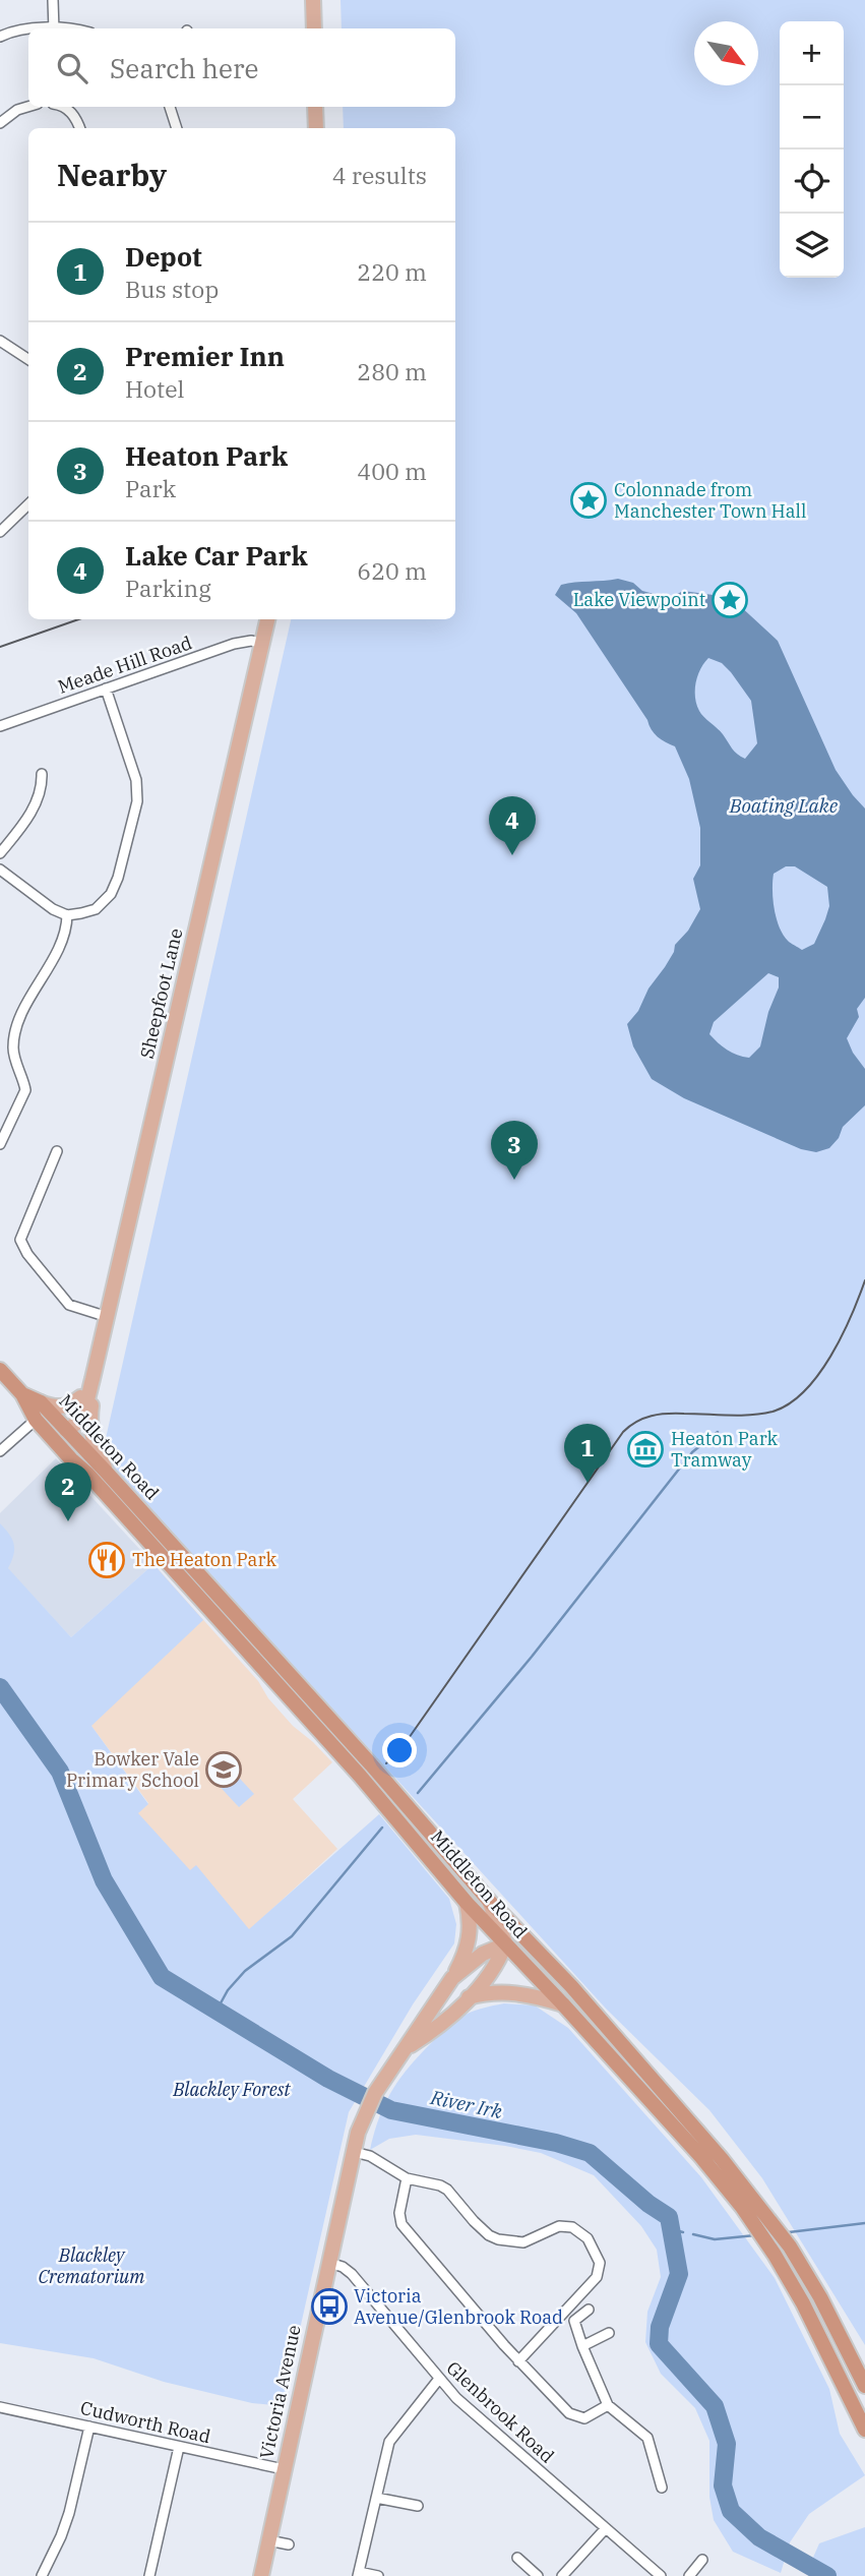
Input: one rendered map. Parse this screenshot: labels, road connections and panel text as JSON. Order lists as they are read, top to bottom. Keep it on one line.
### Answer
{"streets":{"highway":["Middleton Road"],"main road":["Sheepfoot Lane","Victoria Avenue"],"street":["Meade Hill Road","Glenbrook Road","Cudworth Road"]},"crossings":[["Meade Hill Road","Sheepfoot Lane"],["Sheepfoot Lane","Middleton Road"],["Victoria Avenue","Glenbrook Road"],["Victoria Avenue","Cudworth Road"]],"water":["Boating Lake","River Irk"],"parks":["Blackley Forest","Blackley Crematorium"],"places":{"place":["Colonnade from Manchester Town Hall","Lake Viewpoint"],"museum":["Heaton Park Tramway"],"restaurant":["The Heaton Park"],"school or university":["Bowker Vale Primary School"],"bus stop":["Victoria Avenue/Glenbrook Road"]},"north":"bottom right","page":{"map_buttons":["+","−"],"search":"Search here","heading":["Nearby","4 results"],"list":[{"mark":"1","name":"Depot","note":"Bus stop","value":"220 m"},{"mark":"2","name":"Premier Inn","note":"Hotel","value":"280 m"},{"mark":"3","name":"Heaton Park","note":"Park","value":"400 m"},{"mark":"4","name":"Lake Car Park","note":"Parking","value":"620 m"}],"pins":["4","3","1","2"]}}
